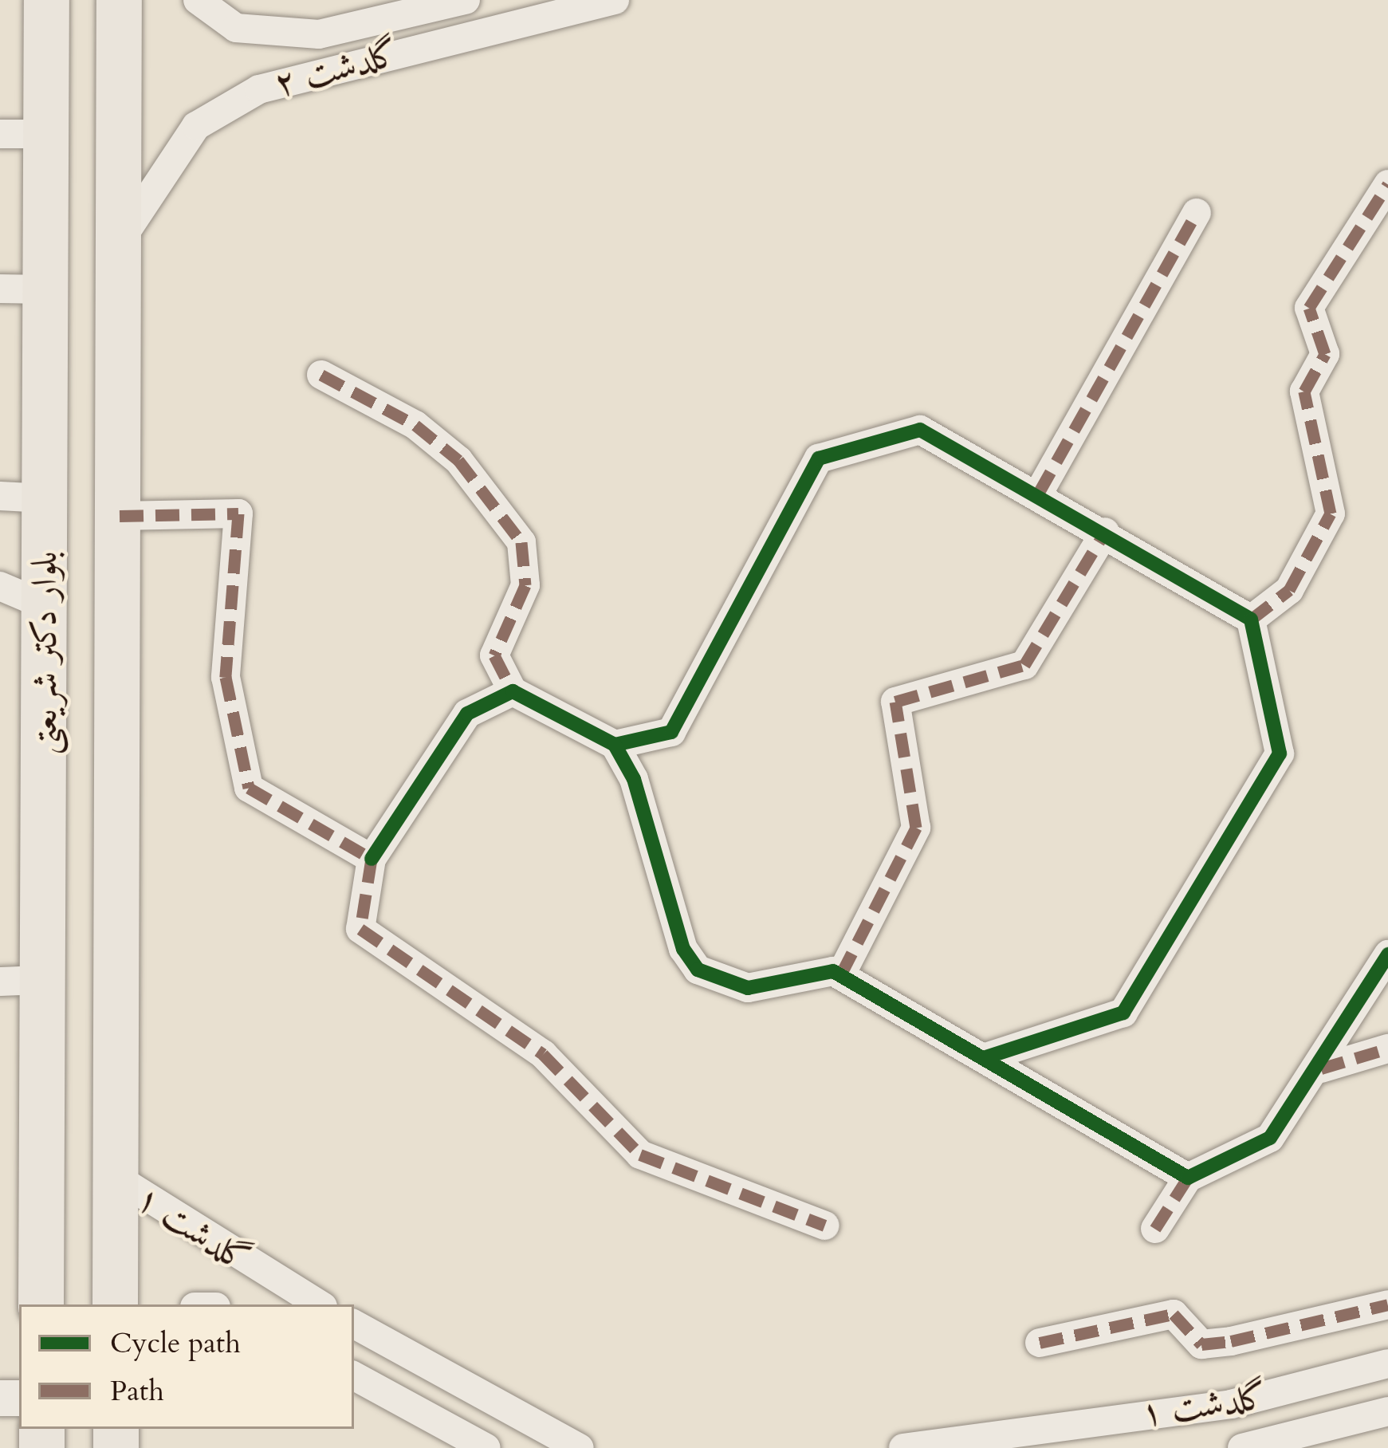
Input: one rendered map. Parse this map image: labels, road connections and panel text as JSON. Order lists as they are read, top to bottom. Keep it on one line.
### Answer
{"streets":{"main road":["بلوار دکتر شریعتی"],"street":["گلدشت ۲","گلدشت ۱"]},"crossings":[["گلدشت ۲","بلوار دکتر شریعتی"],["بلوار دکتر شریعتی","گلدشت ۱"]],"legend":["Cycle path","Path"]}
